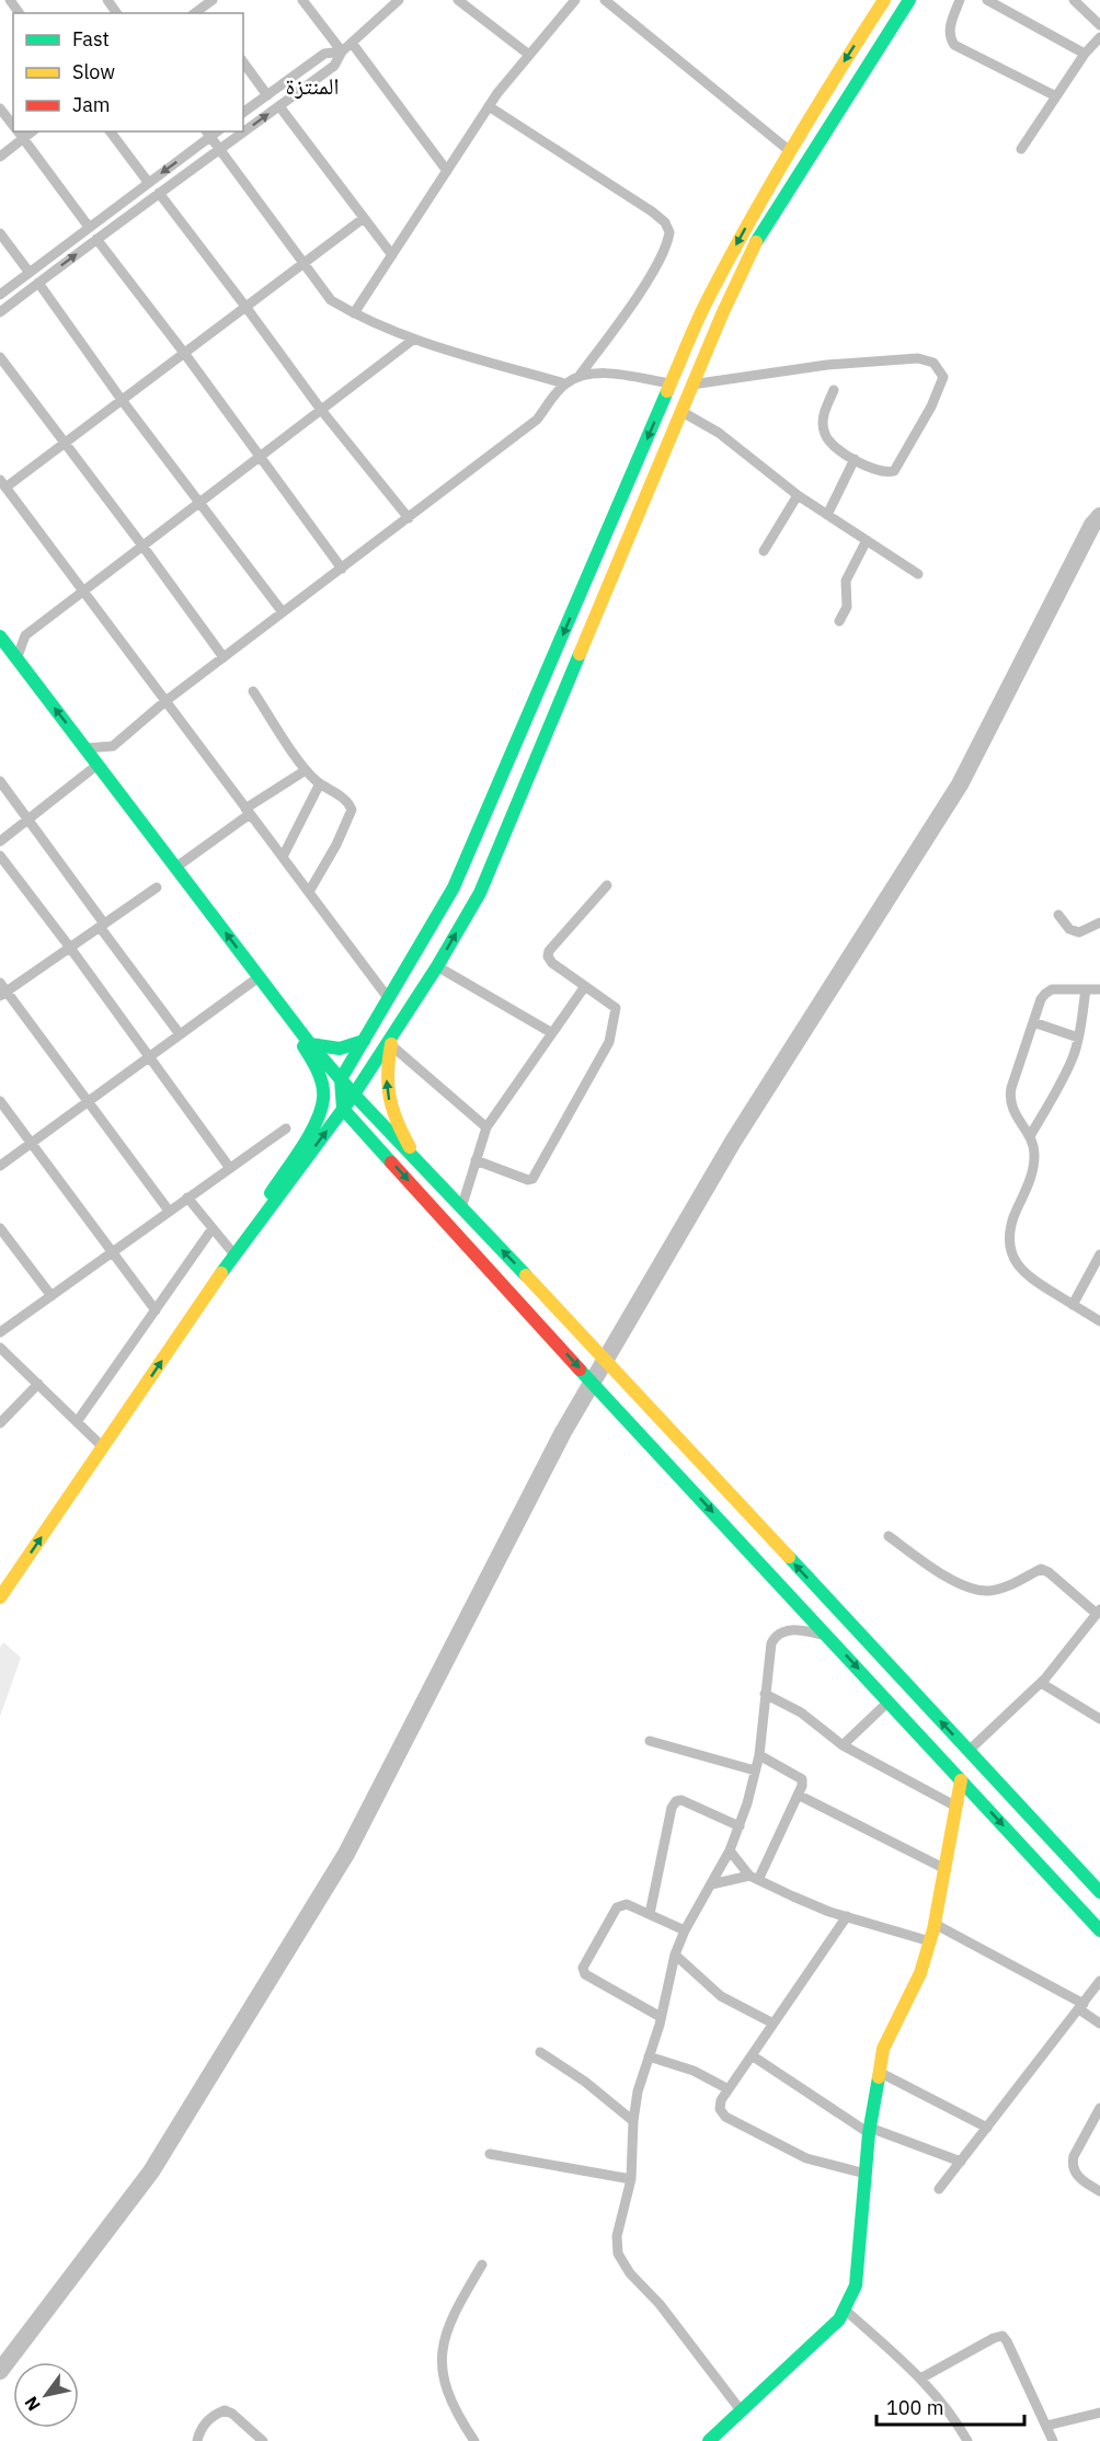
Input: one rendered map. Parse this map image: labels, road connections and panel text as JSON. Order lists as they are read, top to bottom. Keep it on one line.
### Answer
{"districts":["المنتزة"],"legend":["Fast","Slow","Jam"],"scale_bar":"100 m","north":"bottom left"}
